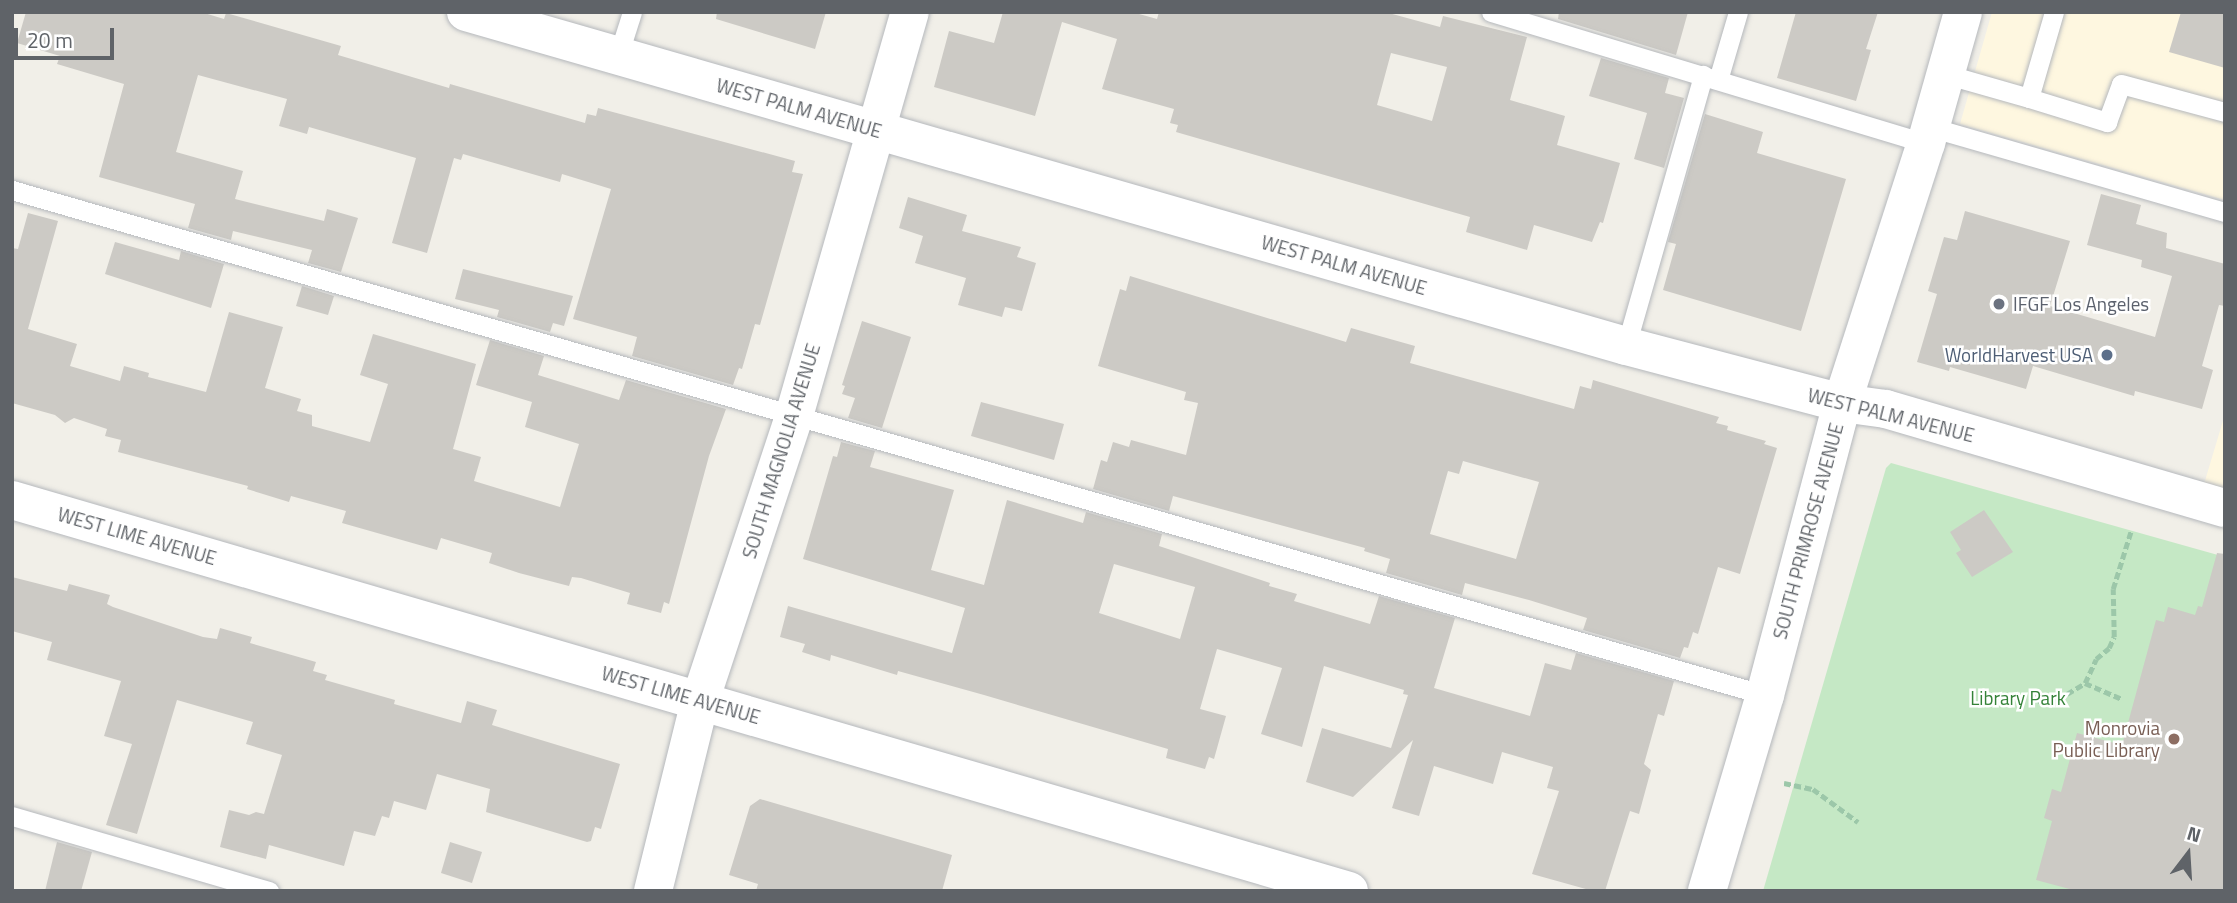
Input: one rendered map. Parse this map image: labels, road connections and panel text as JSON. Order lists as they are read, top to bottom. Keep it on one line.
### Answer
{"streets":{"street":["WEST PALM AVENUE","SOUTH MAGNOLIA AVENUE","SOUTH PRIMROSE AVENUE","WEST LIME AVENUE"]},"crossings":[["WEST PALM AVENUE","SOUTH MAGNOLIA AVENUE"],["WEST PALM AVENUE","SOUTH PRIMROSE AVENUE"],["SOUTH MAGNOLIA AVENUE","WEST LIME AVENUE"]],"parks":["Library Park"],"places":["IFGF Los Angeles","WorldHarvest USA","Monrovia Public Library"],"scale_bar":"20 m","north":"top"}
